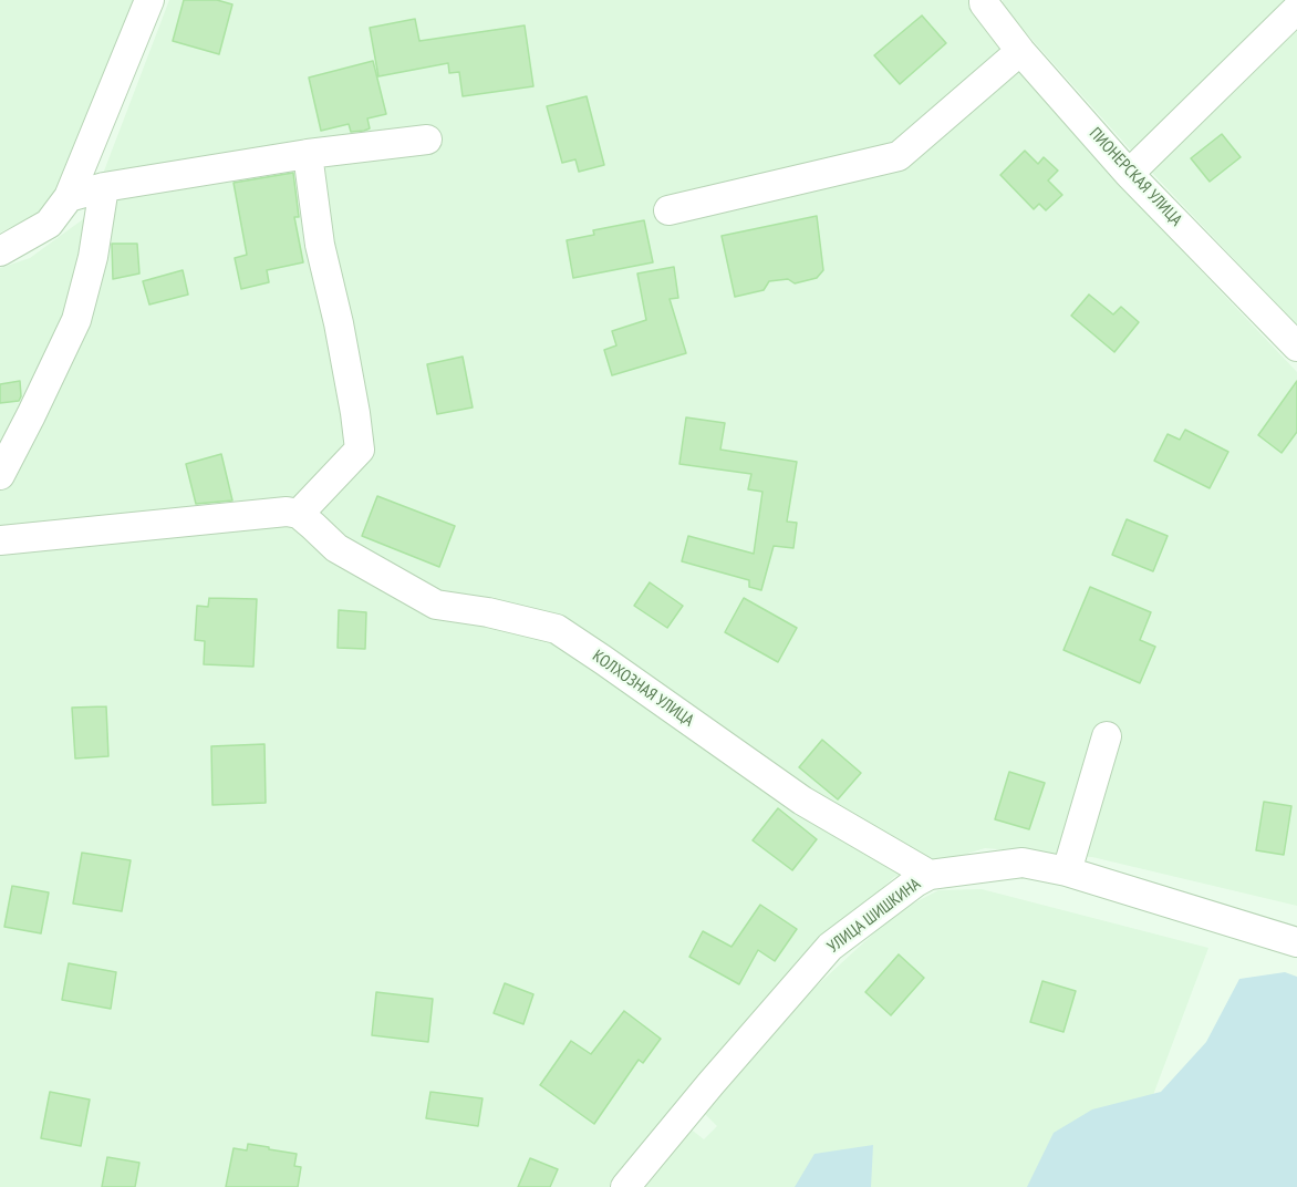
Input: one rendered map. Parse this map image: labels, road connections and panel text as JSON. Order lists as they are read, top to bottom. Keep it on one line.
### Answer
{"streets":{"street":["ПИОНЕРСКАЯ УЛИЦА","КОЛХОЗНАЯ УЛИЦА","УЛИЦА ШИШКИНА"]},"crossings":[["КОЛХОЗНАЯ УЛИЦА","УЛИЦА ШИШКИНА"]]}
